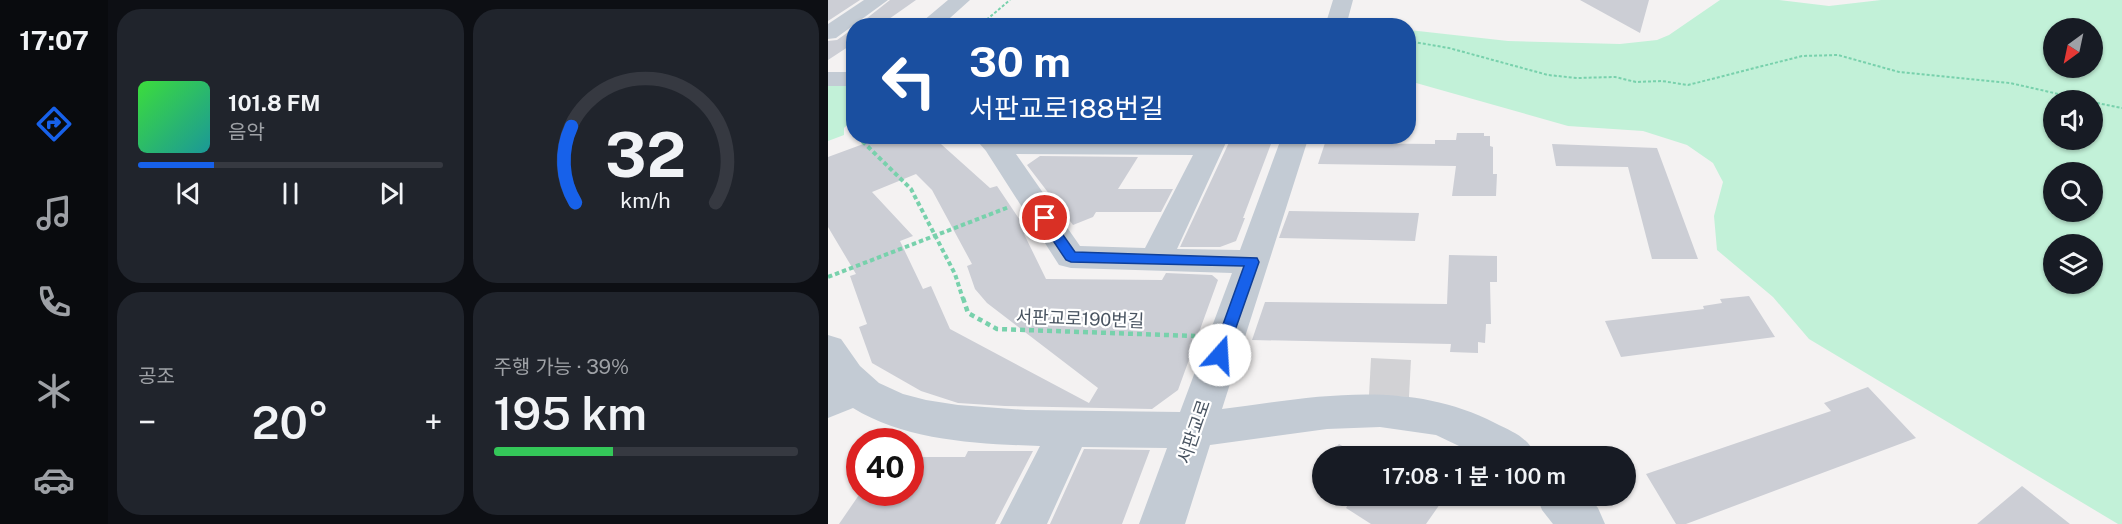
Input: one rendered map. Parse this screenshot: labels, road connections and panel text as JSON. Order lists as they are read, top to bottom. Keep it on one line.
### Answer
{"streets":{"street":["서판교로"],"path":["서판교로190번길"]},"crossings":[["서판교로190번길","서판교로"]],"north":"bottom left","page":{"tabs":"17:07","turn":["30 m","서판교로188번길"],"song":["101.8 FM","음악"],"tile":["공조",["주행 가능 · 39%","195 km"]],"heat":["−","20°","+"],"limit":"40","trip":"17:08 · 1 분 · 100 m","gauge":["32","km/h"]}}
